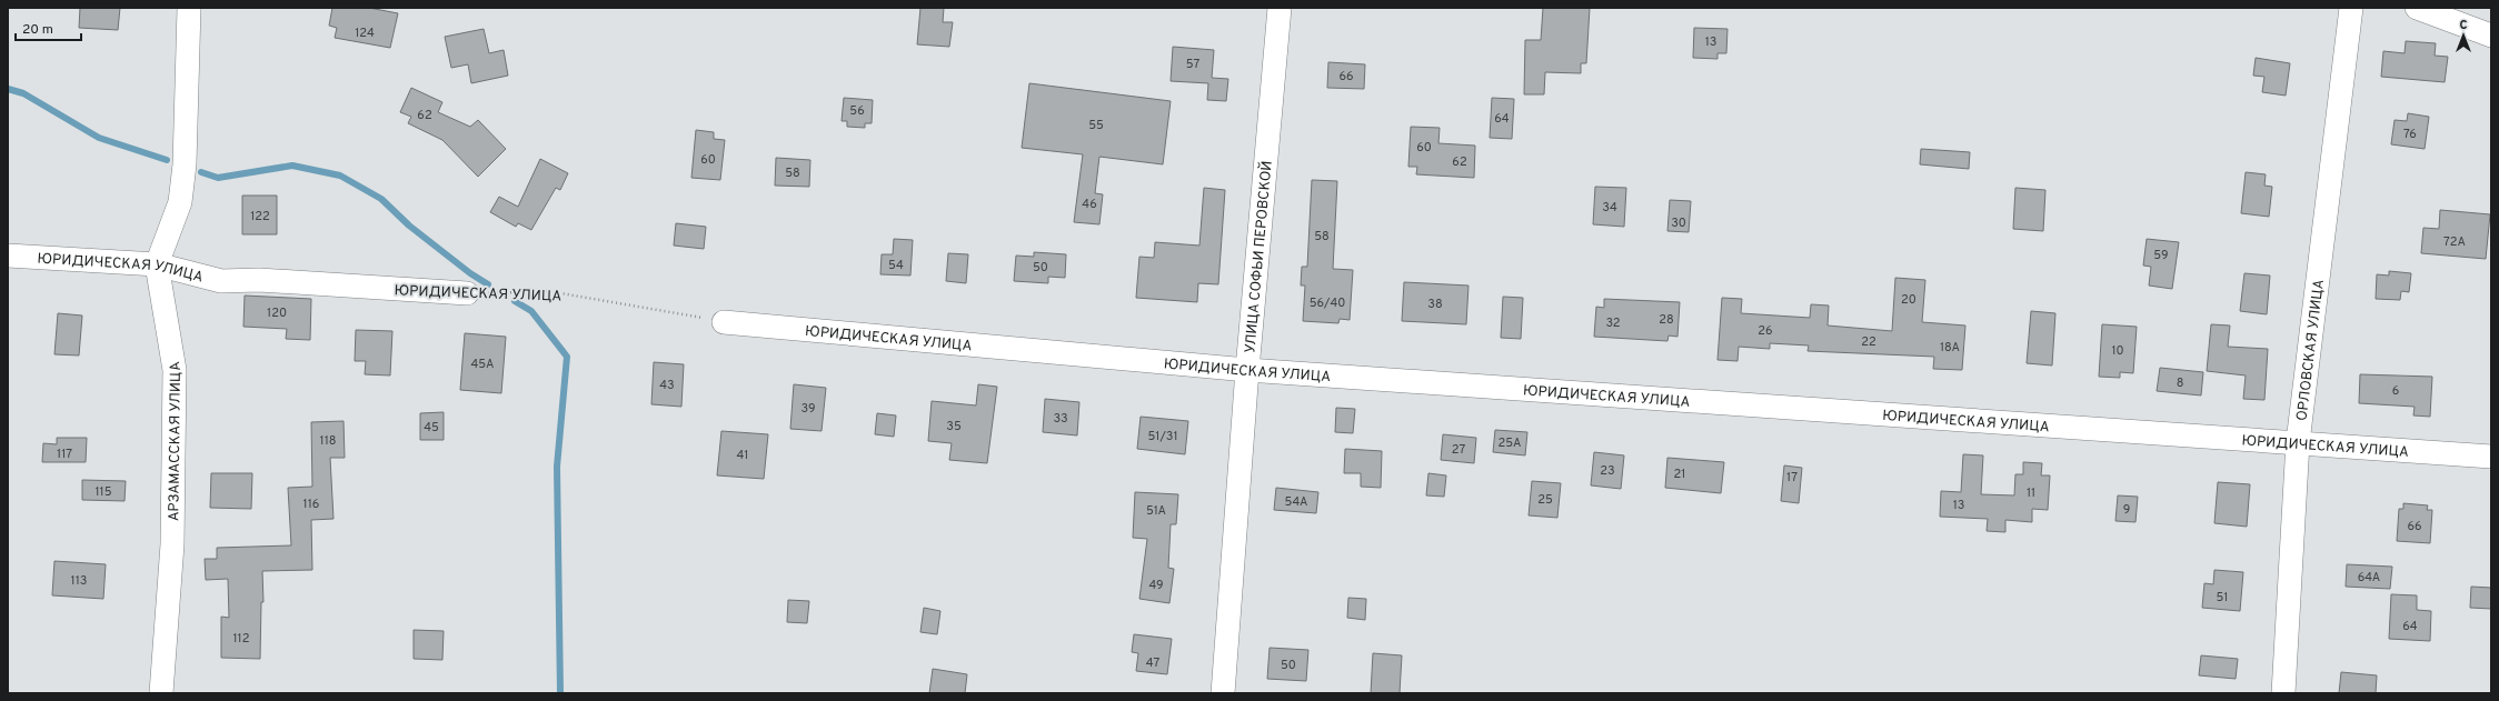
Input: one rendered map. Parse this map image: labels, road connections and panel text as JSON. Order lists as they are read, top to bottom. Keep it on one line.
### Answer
{"streets":{"street":["УЛИЦА СОФЬИ ПЕРОВСКОЙ","ЮРИДИЧЕСКАЯ УЛИЦА","ОРЛОВСКАЯ УЛИЦА","АРЗАМАССКАЯ УЛИЦА"]},"crossings":[["УЛИЦА СОФЬИ ПЕРОВСКОЙ","ЮРИДИЧЕСКАЯ УЛИЦА"],["ЮРИДИЧЕСКАЯ УЛИЦА","ОРЛОВСКАЯ УЛИЦА"],["ЮРИДИЧЕСКАЯ УЛИЦА","АРЗАМАССКАЯ УЛИЦА"]],"house_numbers":["124","13","57","66","56","62","64","55","76","60","60","62","58","46","34","122","30","58","72А","59","54","50","20","56/40","38","120","28","32","26","22","18А","10","45А","8","43","6","39","33","35","45","51/31","118","25А","27","117","41","23","21","17","115","11","25","54А","116","13","9","51А","66","64А","113","49","51","64","112","47","50"],"scale_bar":"20 m","north":"top"}
